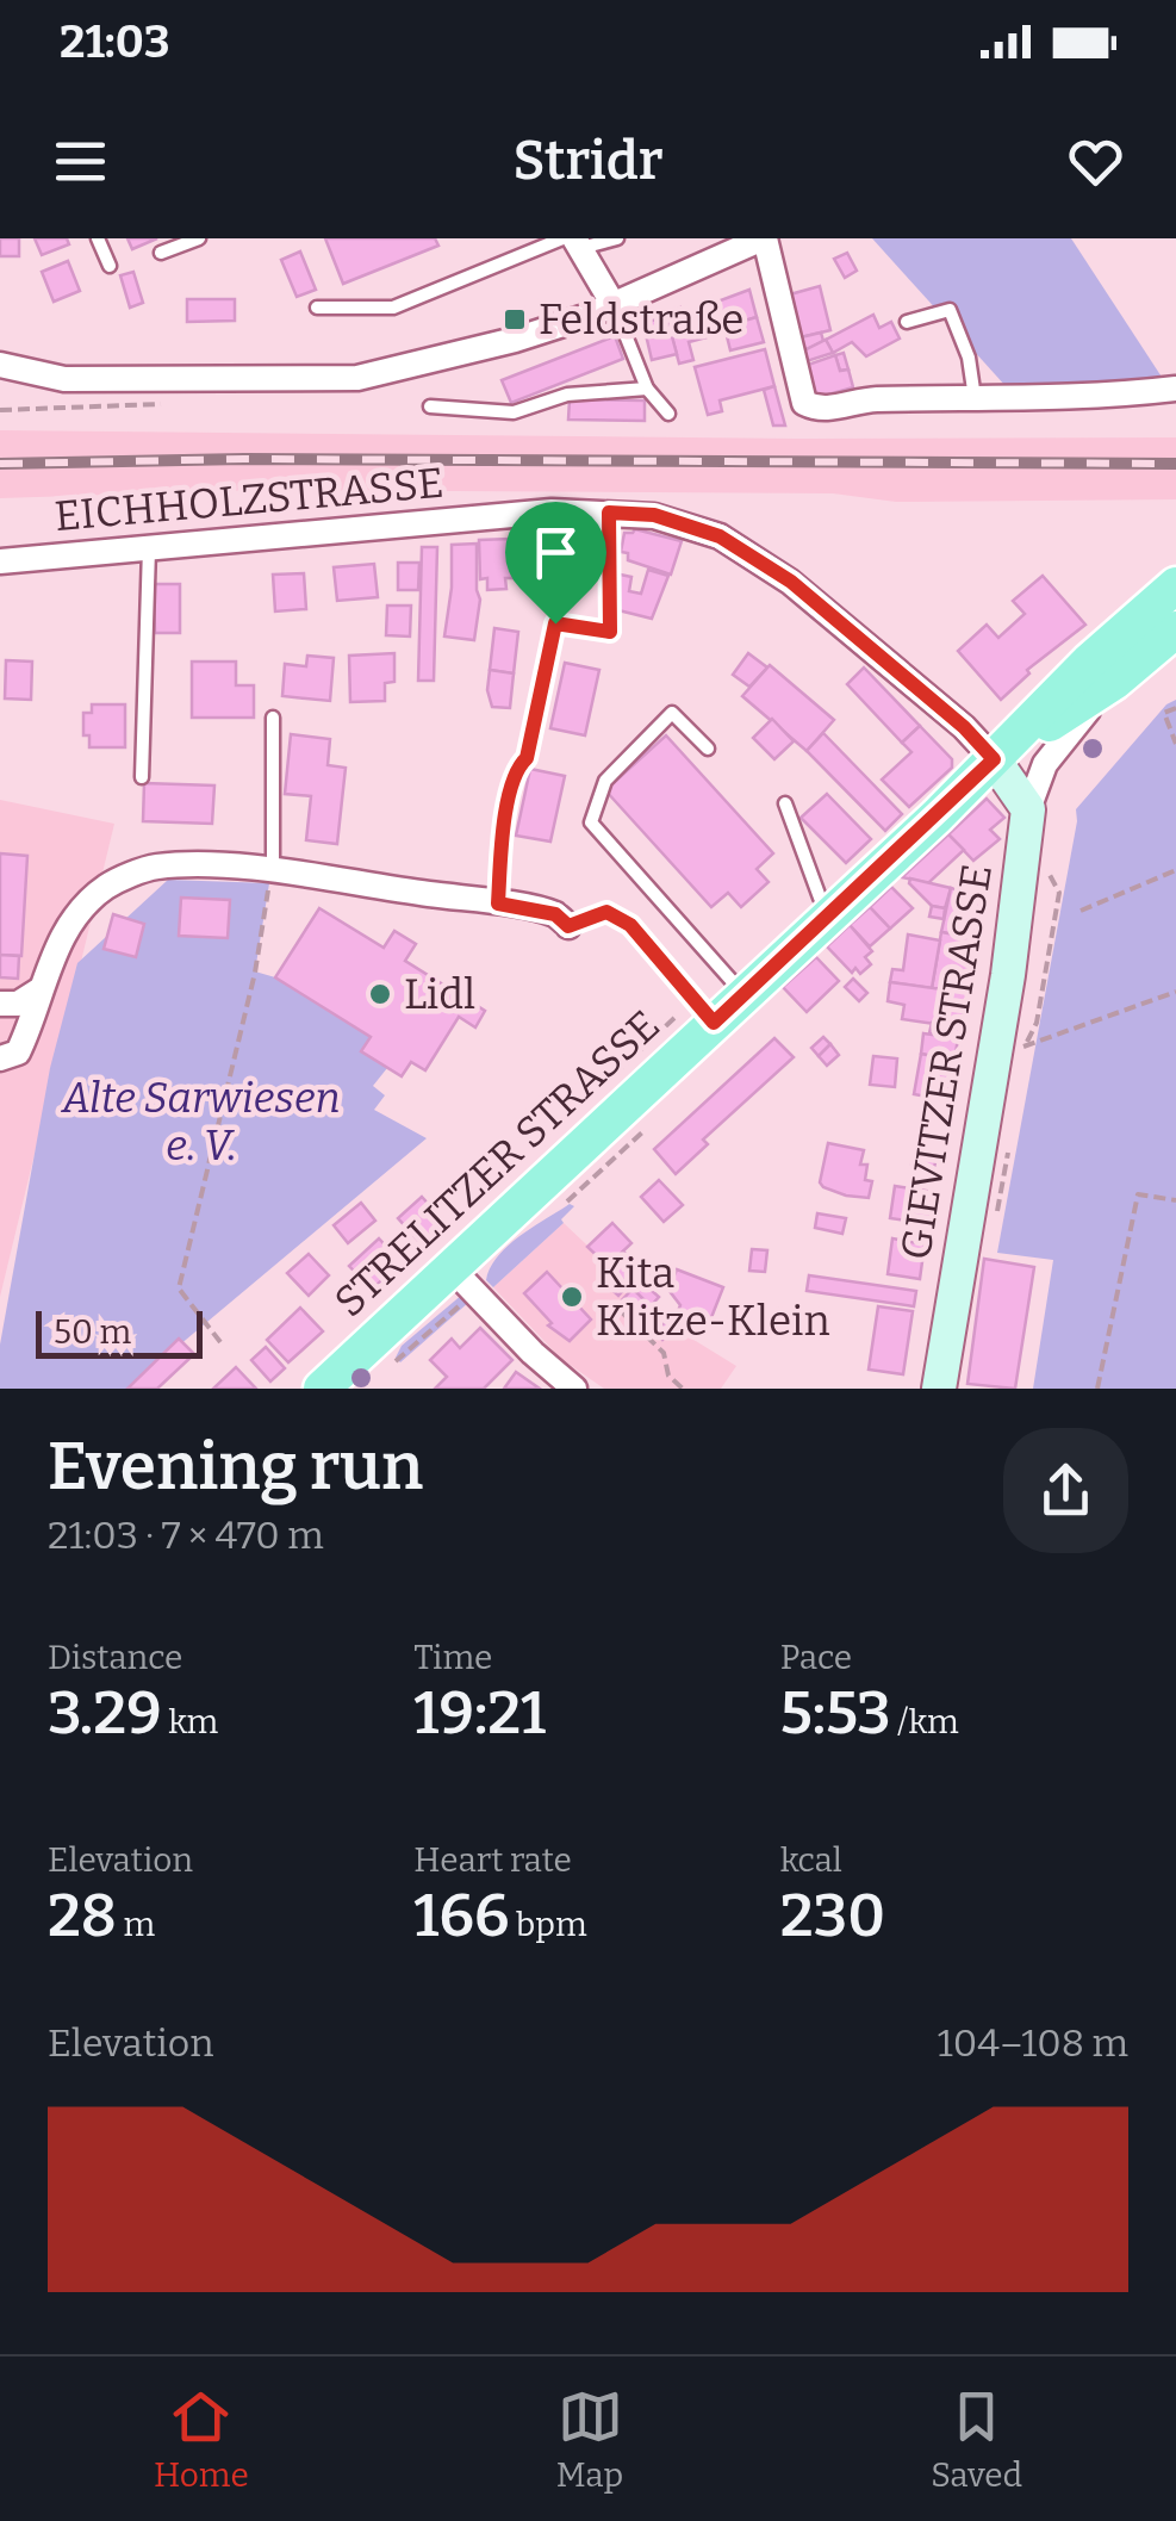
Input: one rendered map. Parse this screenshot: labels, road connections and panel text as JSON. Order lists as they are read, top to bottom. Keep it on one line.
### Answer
{"streets":{"main road":["GIEVITZER STRASSE","STRELITZER STRASSE"],"street":["EICHHOLZSTRASSE"]},"crossings":[["EICHHOLZSTRASSE","STRELITZER STRASSE"]],"parks":["Alte Sarwiesen e. V."],"places":{"transit":["Feldstraße"],"other":["Lidl","Kita Klitze-Klein"]},"scale_bar":"50 m","page":{"status":"21:03","header":"Stridr","scale":"50 m","heading":["Evening run","21:03 · 7 × 470 m"],"stats":[["Distance","3.29 km"],["Time","19:21"],["Pace","5:53 /km"],["Elevation","28 m"],["Heart rate","166 bpm"],["kcal","230"]],"chart":["Elevation","104–108 m"],"tabs":["Home","Map","Saved"]}}
